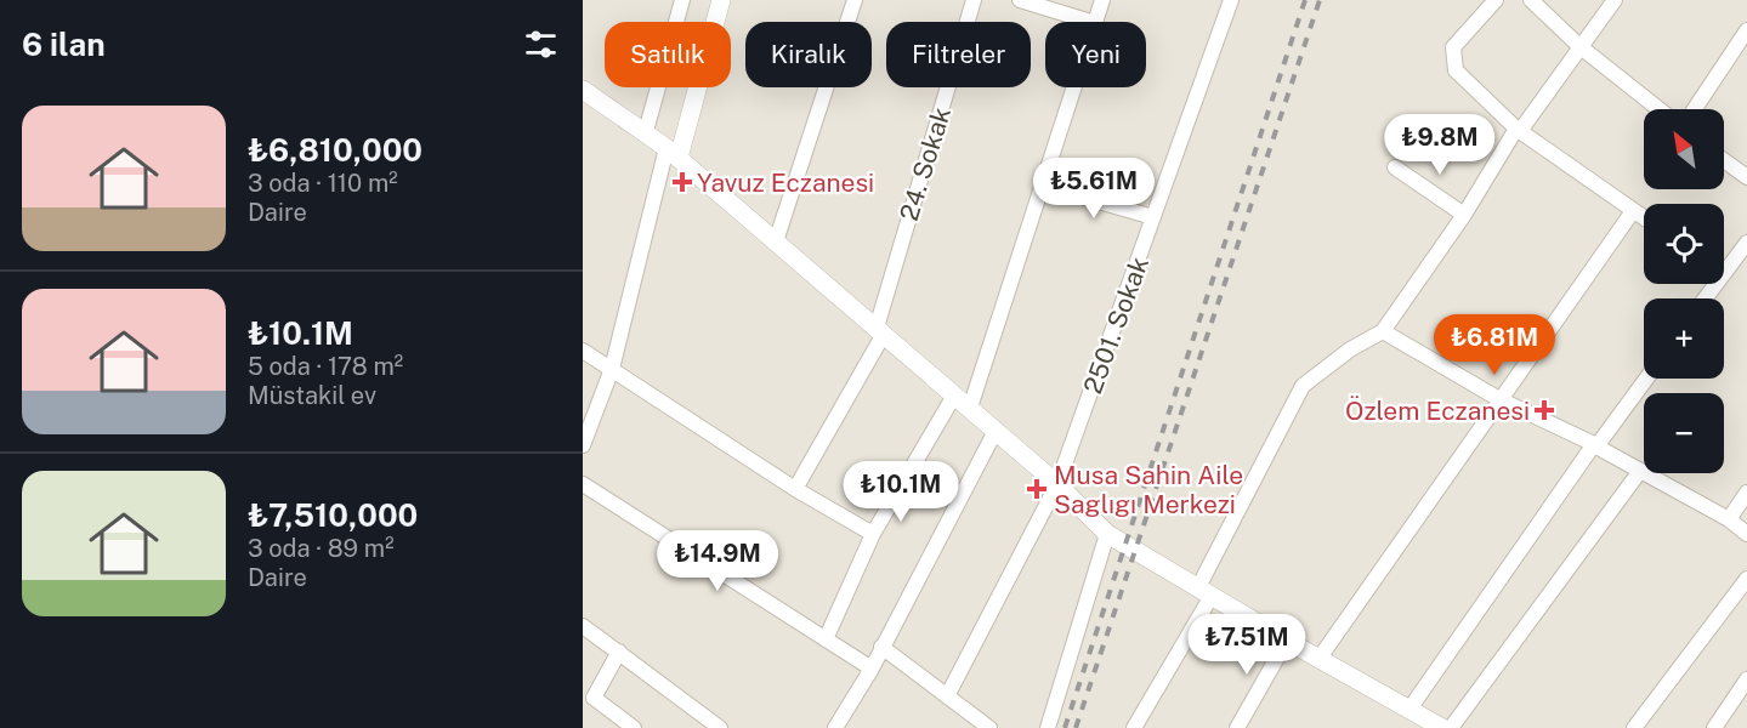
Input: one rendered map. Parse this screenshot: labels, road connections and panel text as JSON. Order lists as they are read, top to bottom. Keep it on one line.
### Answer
{"streets":{"street":["24. Sokak","2501. Sokak"]},"places":{"health":["Yavuz Eczanesi","Özlem Eczanesi","Musa Sahin Aile Saglıgı Merkezi"]},"north":"top left","page":{"heading":"6 ilan","chip":["Satılık","Kiralık","Filtreler","Yeni"],"list":[{"name":"₺6,810,000","note":"3 oda · 110 m² · Daire"},{"name":"₺10.1M","note":"5 oda · 178 m² · Müstakil ev"},{"name":"₺7,510,000","note":"3 oda · 89 m² · Daire"}],"map_buttons":["+","−"],"price":["₺9.8M","₺5.61M","₺6.81M","₺10.1M","₺14.9M","₺7.51M"]}}
